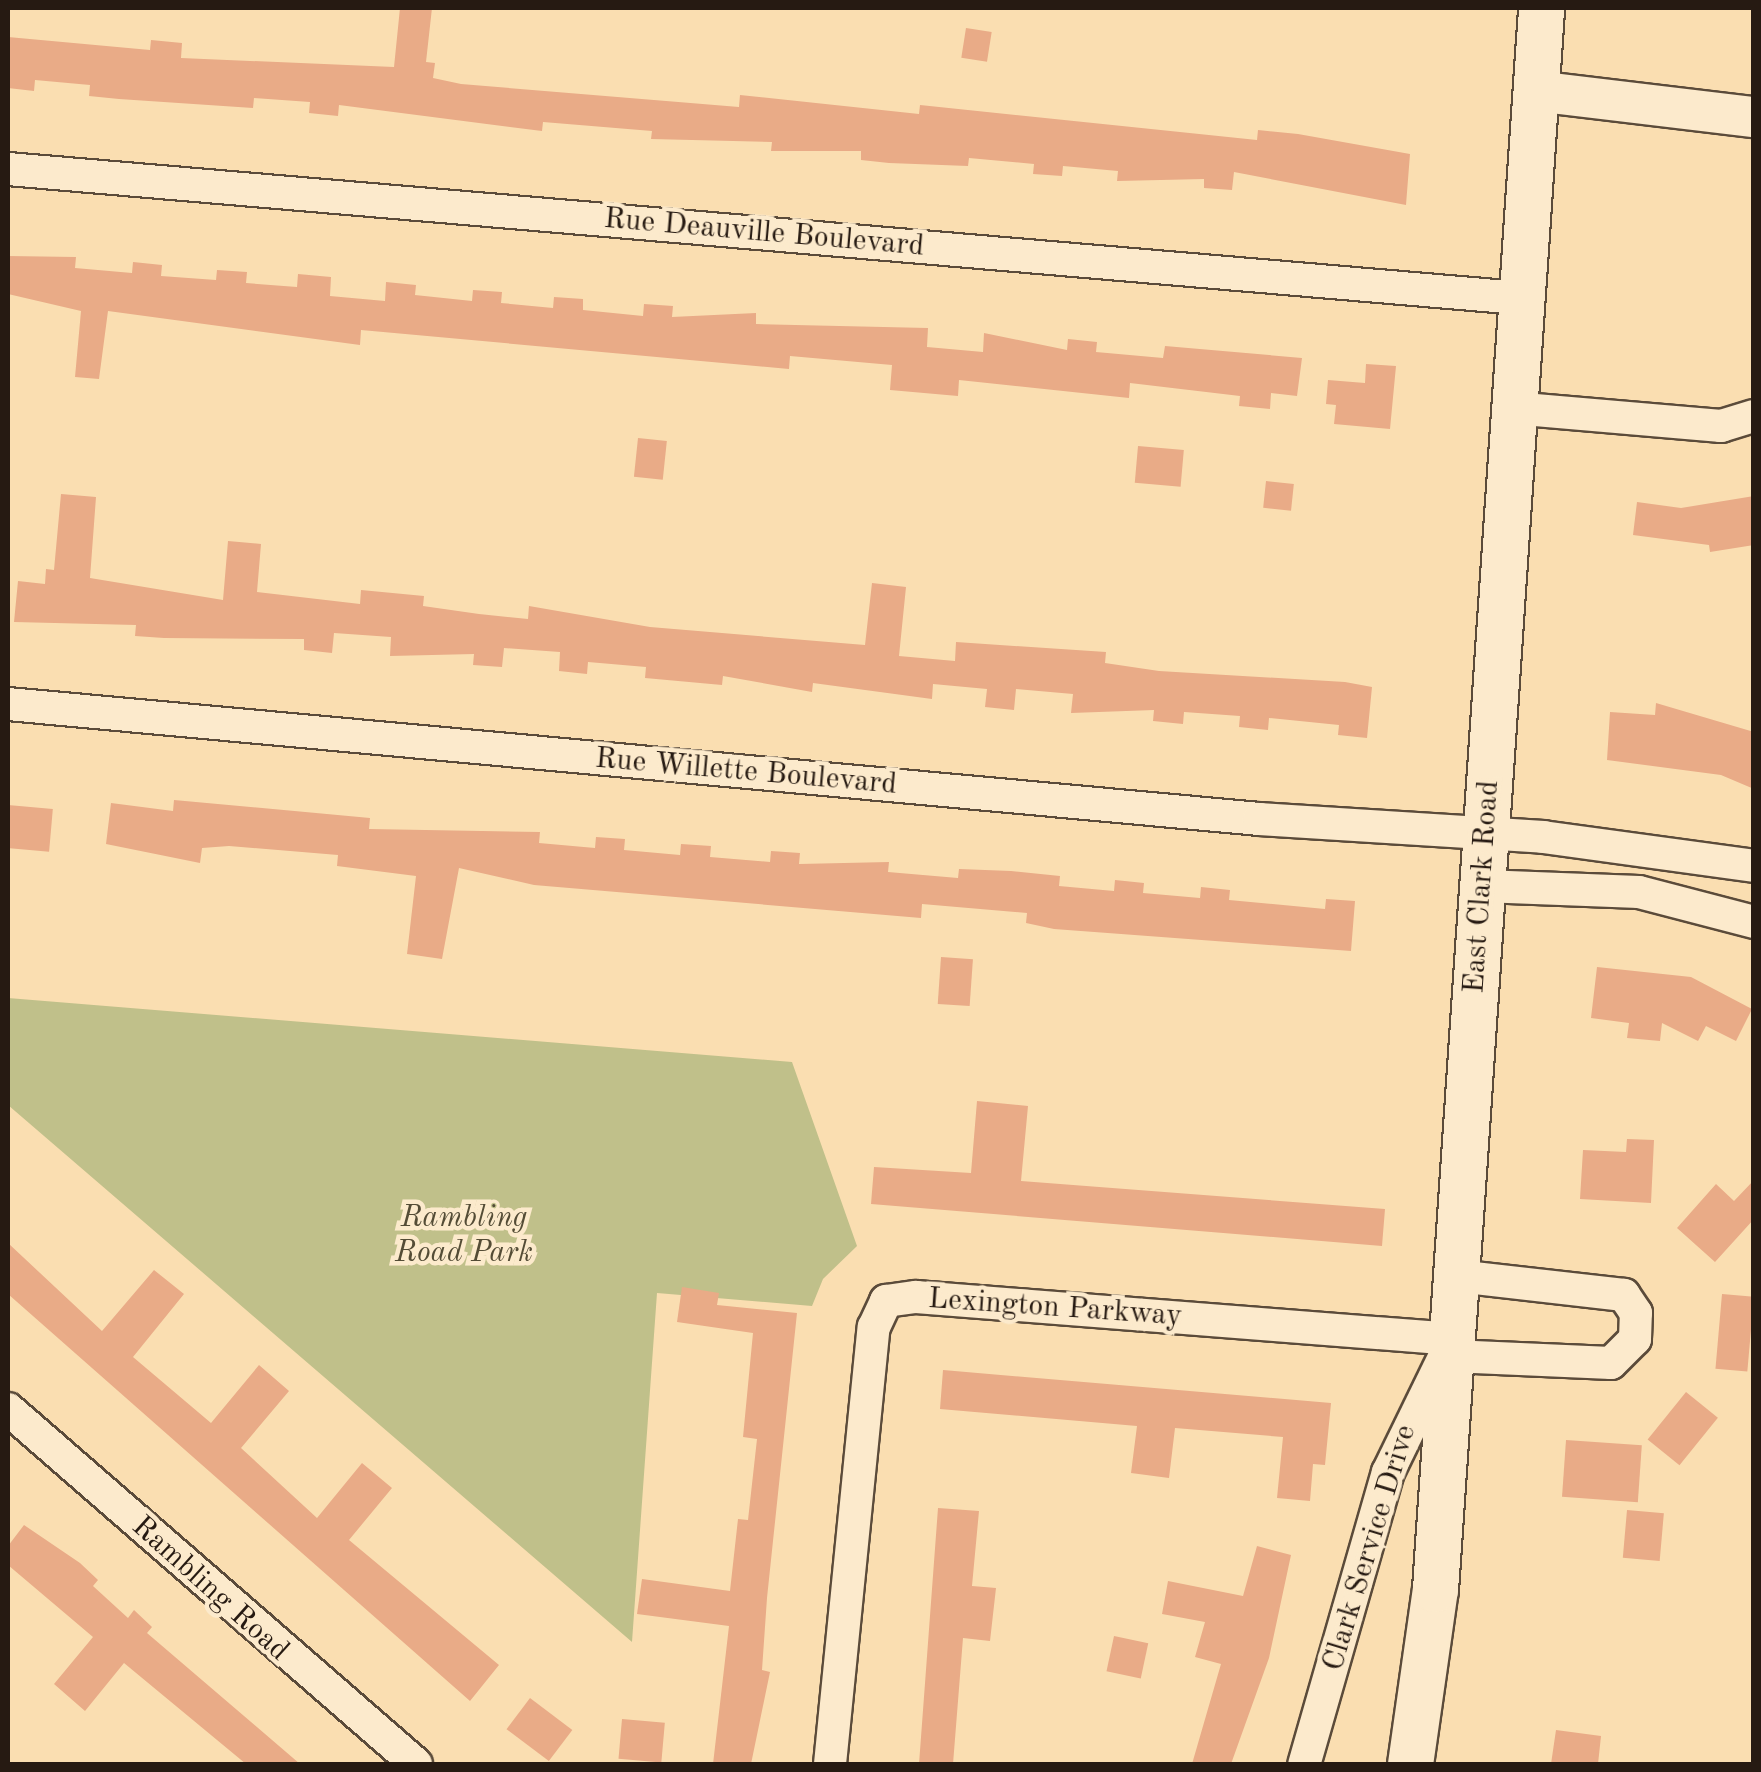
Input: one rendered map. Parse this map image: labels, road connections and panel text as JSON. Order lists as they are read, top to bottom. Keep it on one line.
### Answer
{"streets":{"main road":["East Clark Road"],"street":["Rue Deauville Boulevard","Rue Willette Boulevard","Lexington Parkway","Clark Service Drive","Rambling Road"]},"crossings":[["Rue Deauville Boulevard","East Clark Road"],["Rue Willette Boulevard","East Clark Road"],["East Clark Road","Lexington Parkway"],["East Clark Road","Clark Service Drive"],["Lexington Parkway","Clark Service Drive"]],"parks":["Rambling Road Park"]}
